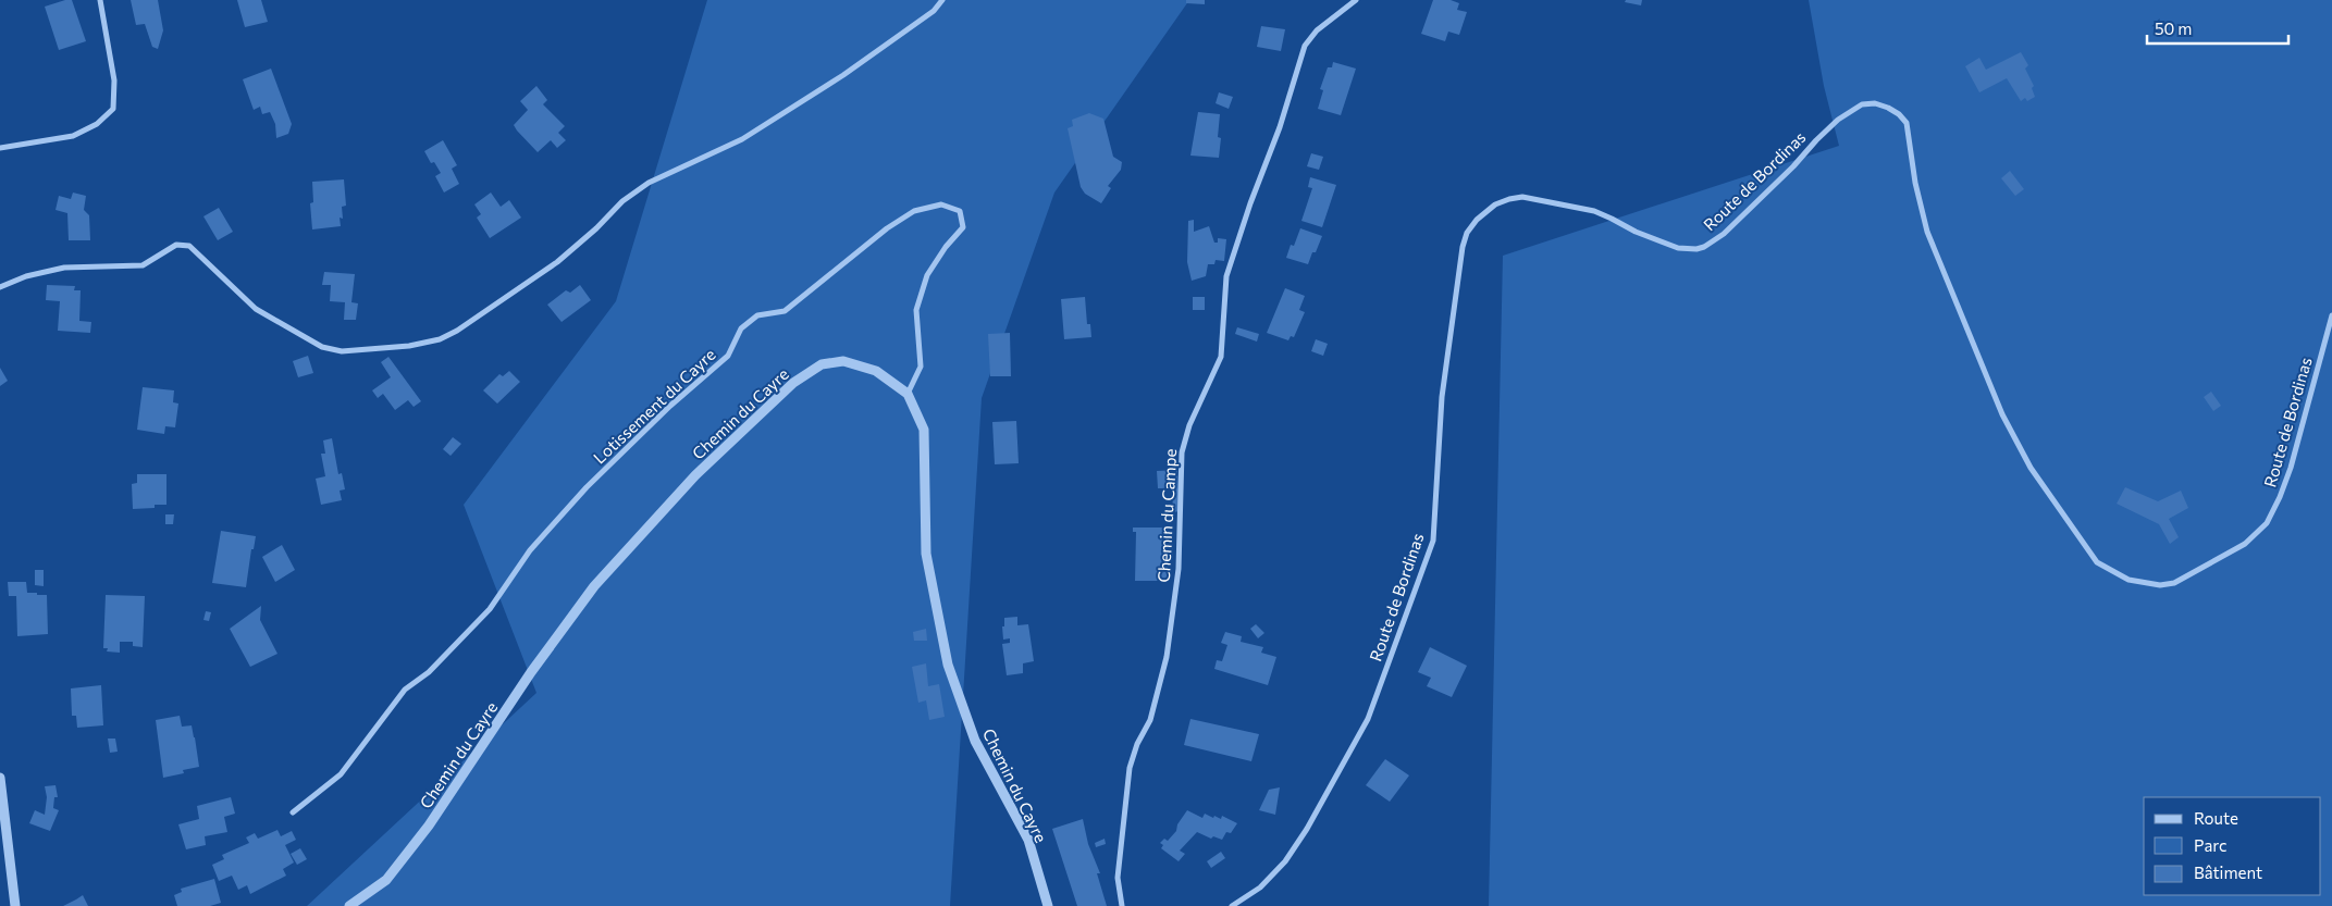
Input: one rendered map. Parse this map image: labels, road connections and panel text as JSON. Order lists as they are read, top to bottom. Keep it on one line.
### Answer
{"streets":{"street":["Route de Bordinas","Lotissement du Cayre","Chemin du Cayre","Chemin du Campe"]},"crossings":[["Lotissement du Cayre","Chemin du Cayre"]],"legend":["Route","Parc","Bâtiment"],"scale_bar":"50 m"}
